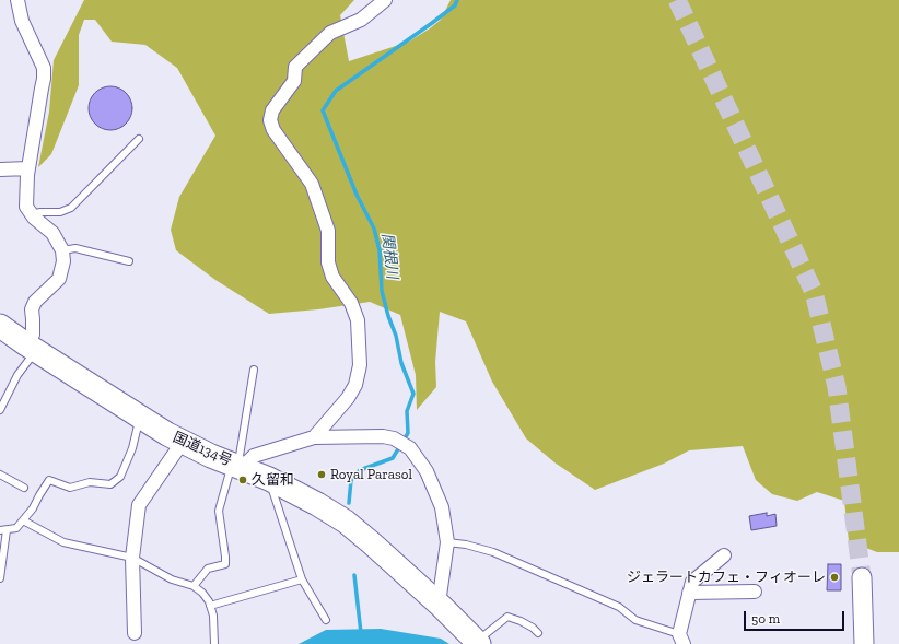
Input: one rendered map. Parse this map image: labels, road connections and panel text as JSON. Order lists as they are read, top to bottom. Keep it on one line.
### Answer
{"streets":{"highway":["国道134号"]},"water":["関根川"],"places":["Royal Parasol","久留和","ジェラートカフェ・フィオーレ"],"scale_bar":"50 m"}
